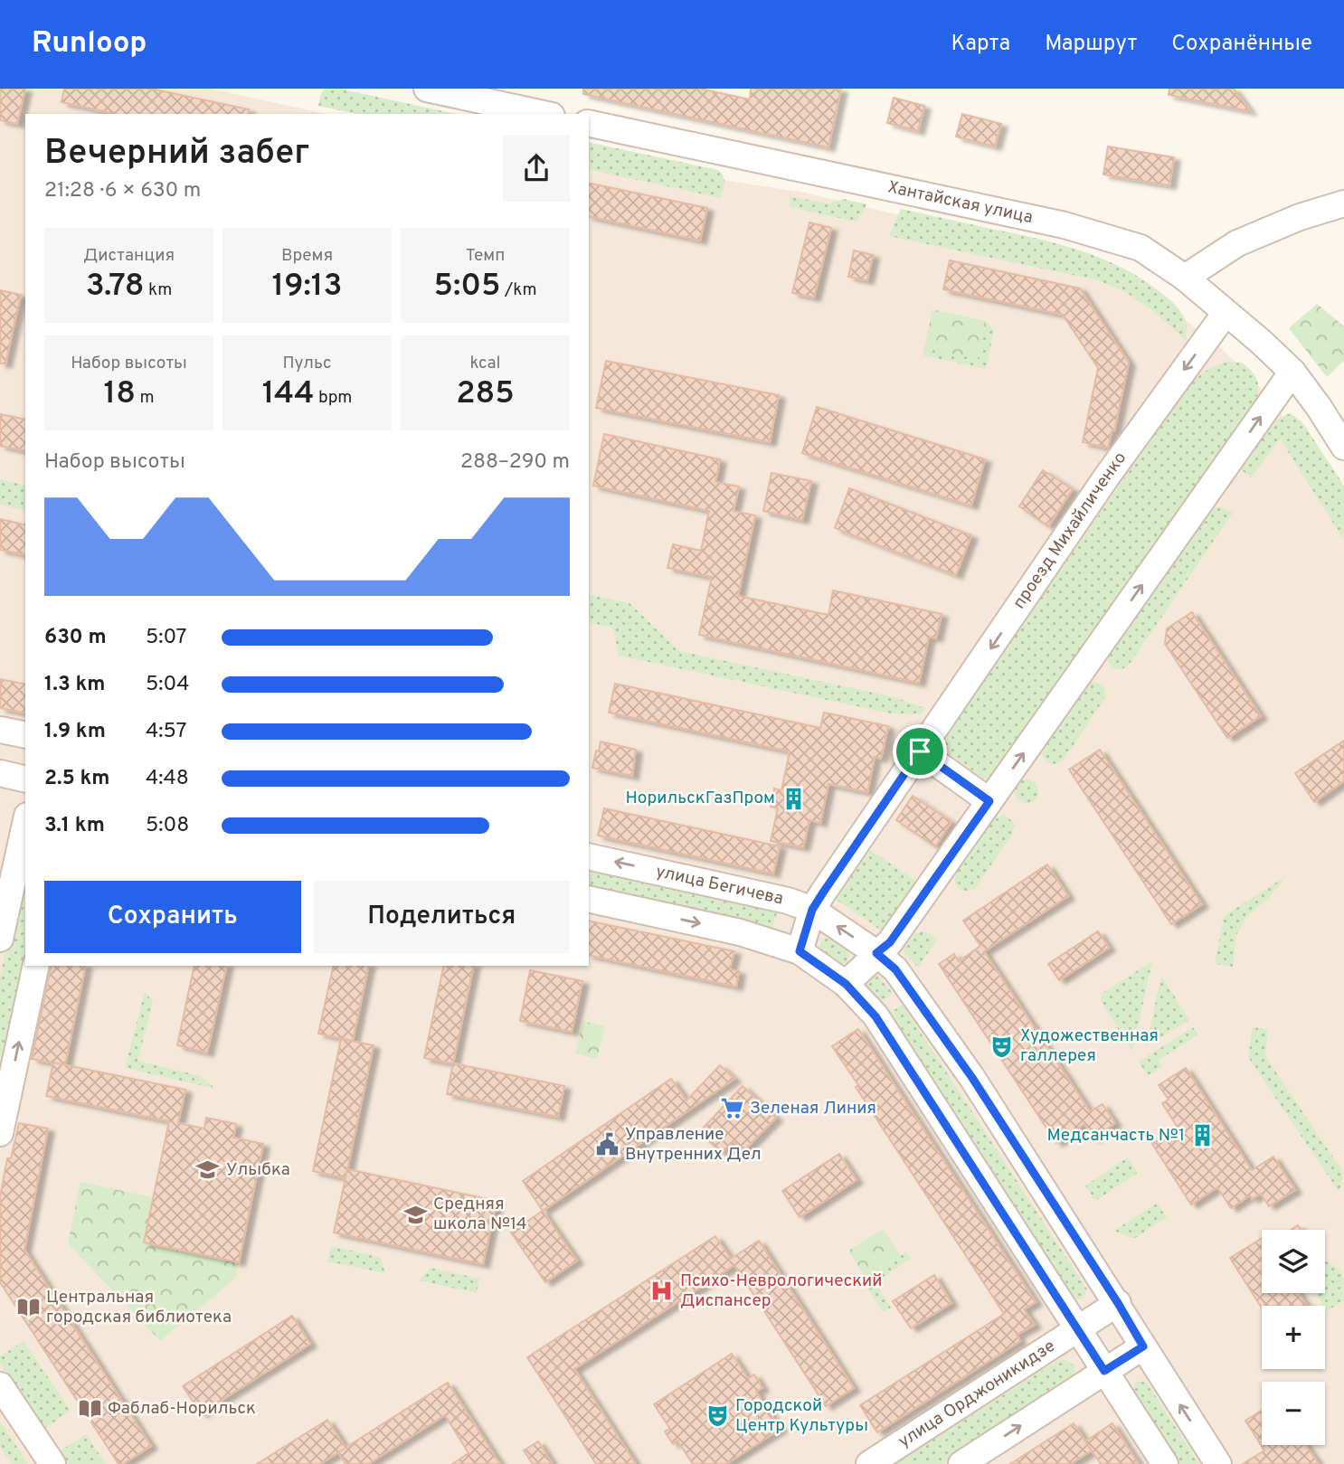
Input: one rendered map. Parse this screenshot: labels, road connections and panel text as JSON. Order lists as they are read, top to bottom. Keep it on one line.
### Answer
{"streets":{"street":["Хантайская улица","проезд Михайличенко","улица Бегичева","улица Орджоникидзе"]},"crossings":[["Хантайская улица","проезд Михайличенко"],["проезд Михайличенко","улица Бегичева"],["улица Бегичева","улица Орджоникидзе"]],"places":{"building":["НорильскГазПром","Медсанчасть №1"],"theatre":["Художественная галлерея","Городской Центр Культуры"],"supermarket":["Зеленая Линия"],"public building":["Управление Внутренних Дел"],"school or university":["Улыбка","Средняя школа №14"],"hospital":["Психо-Неврологический Диспансер"],"library":["Центральная городская библиотека","Фаблаб-Норильск"]},"page":{"header":"Runloop","nav":["Карта","Маршрут","Сохранённые"],"heading":["Вечерний забег","21:28 · 6 × 630 m"],"stats":[["Дистанция","3.78 km"],["Время","19:13"],["Темп","5:05 /km"],["Набор высоты","18 m"],["Пульс","144 bpm"],["kcal","285"]],"chart":["Набор высоты","288–290 m"],"list":[{"name":"630 m","note":"5:07"},{"name":"1.3 km","note":"5:04"},{"name":"1.9 km","note":"4:57"},{"name":"2.5 km","note":"4:48"},{"name":"3.1 km","note":"5:08"}],"buttons":["Сохранить","Поделиться"],"map_buttons":["+","−"]}}
